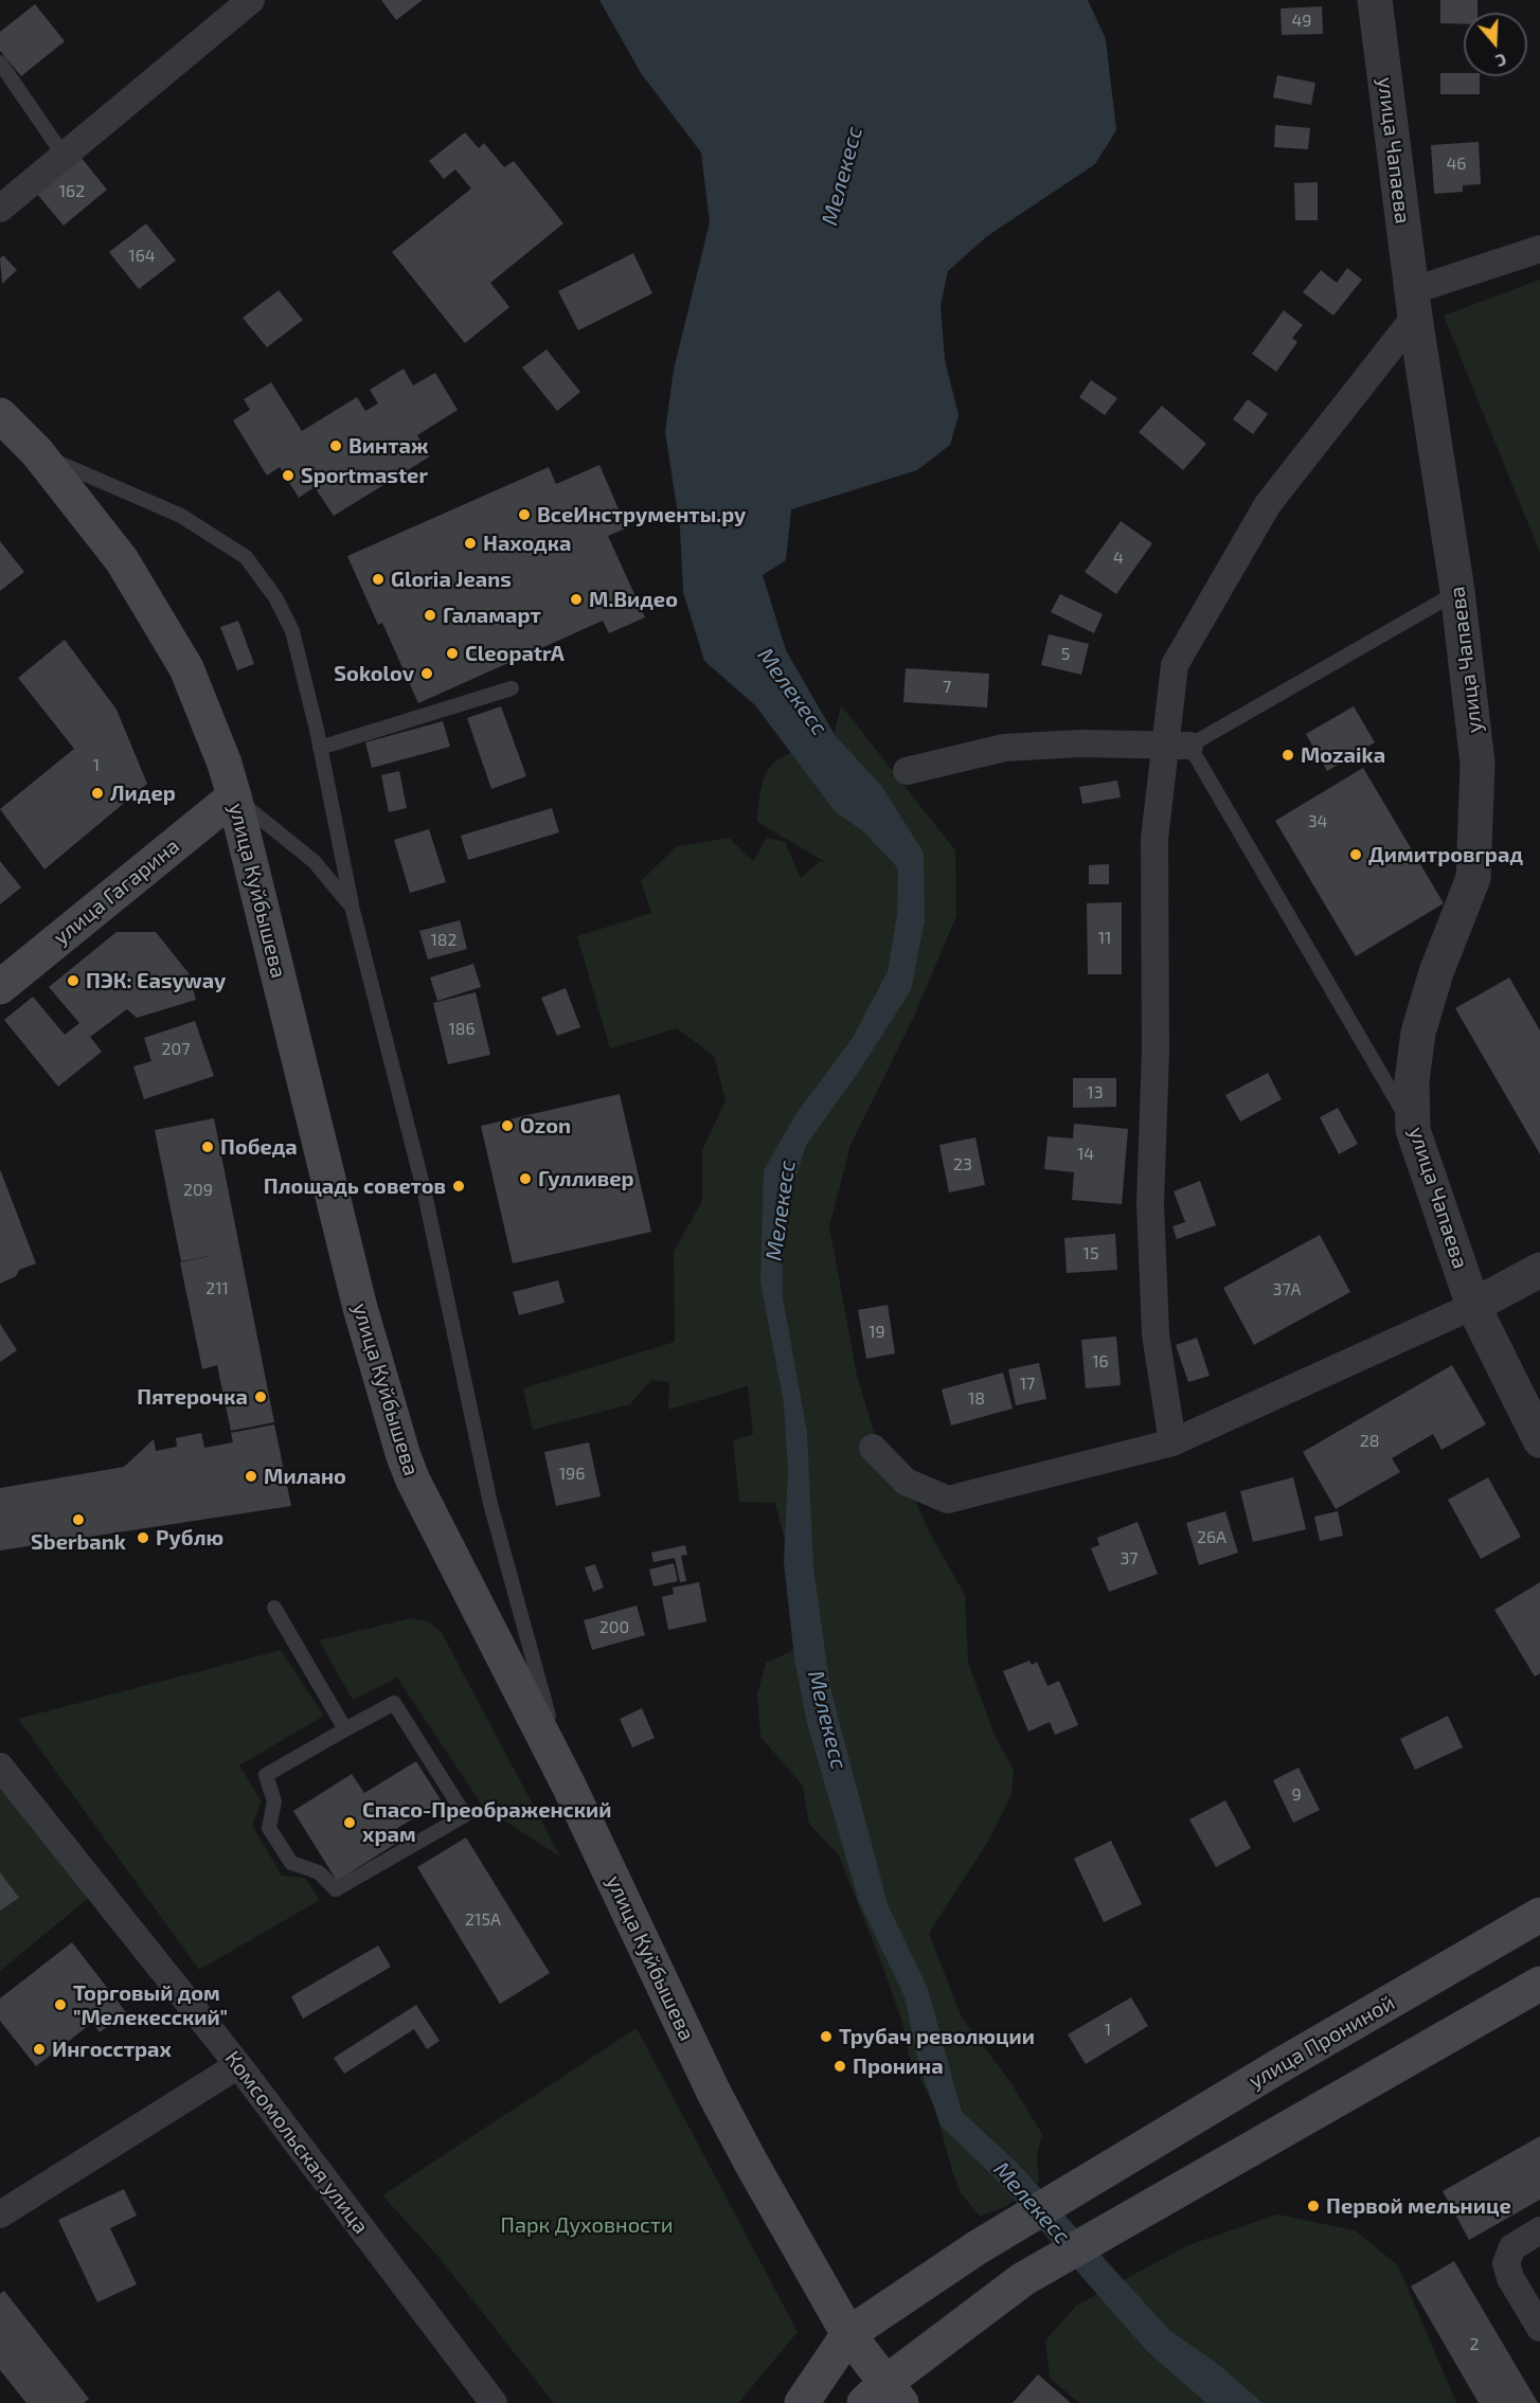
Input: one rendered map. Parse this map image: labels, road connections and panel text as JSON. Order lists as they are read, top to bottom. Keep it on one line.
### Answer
{"streets":{"main road":["улица Куйбышева","улица Гагарина","улица Прониной"],"street":["улица Чапаева","Комсомольская улица"]},"crossings":[["улица Куйбышева","улица Гагарина"],["улица Куйбышева","улица Прониной"]],"water":["Мелекесс"],"parks":["Парк Духовности"],"places":["Винтаж","Sportmaster","ВсеИнструменты.ру","Находка","Gloria Jeans","М.Видео","Галамарт","CleopatrA","Sokolov","Mozaika","Лидер","Димитровград","ПЭК: Easyway","Ozon","Победа","Гулливер","Площадь советов","Пятерочка","Милано","Sberbank","Рублю","Спасо-Преображенский храм","Торговый дом \"Мелекесский\"","Трубач революции","Ингосстрах","Пронина","Первой мельнице"],"house_numbers":["49","46","162","164","4","5","7","1","34","11","182","186","207","13","14","23","209","15","211","37А","19","16","17","18","28","196","26А","37","200","9","215А","1","2"],"north":"bottom"}
